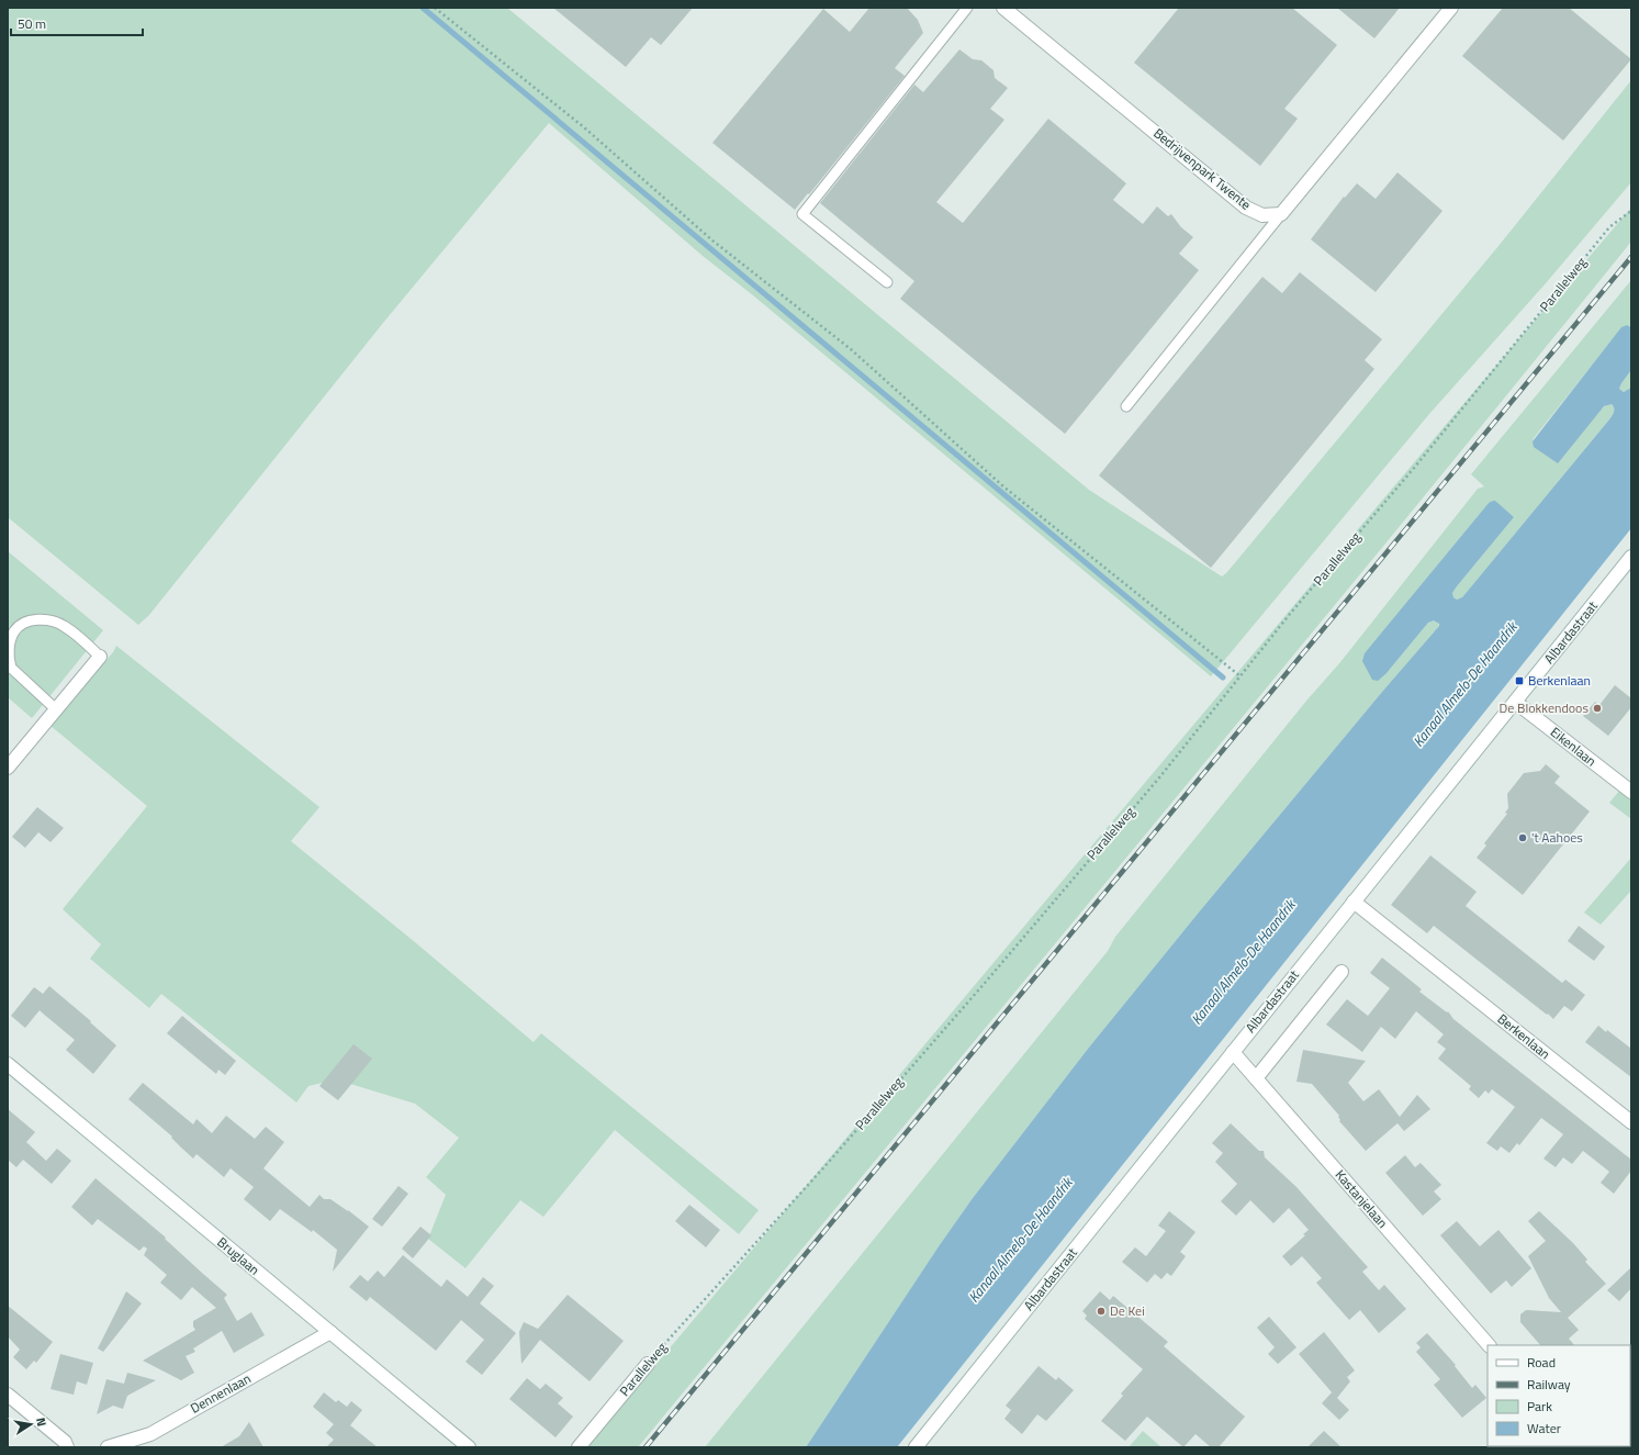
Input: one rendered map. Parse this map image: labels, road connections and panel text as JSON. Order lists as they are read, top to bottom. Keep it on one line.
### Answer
{"streets":{"street":["Bedrijvenpark Twente","Parallelweg","Albardastraat","Eikenlaan","Berkenlaan","Kastanjelaan","Bruglaan","Dennenlaan"]},"crossings":[["Albardastraat","Eikenlaan"],["Albardastraat","Berkenlaan"],["Albardastraat","Kastanjelaan"],["Bruglaan","Dennenlaan"]],"water":["Kanaal Almelo-De Haandrik"],"places":{"transit":["Berkenlaan"],"other":["De Blokkendoos","'t Aahoes","De Kei"]},"legend":["Road","Railway","Park","Water"],"scale_bar":"50 m","north":"right"}
